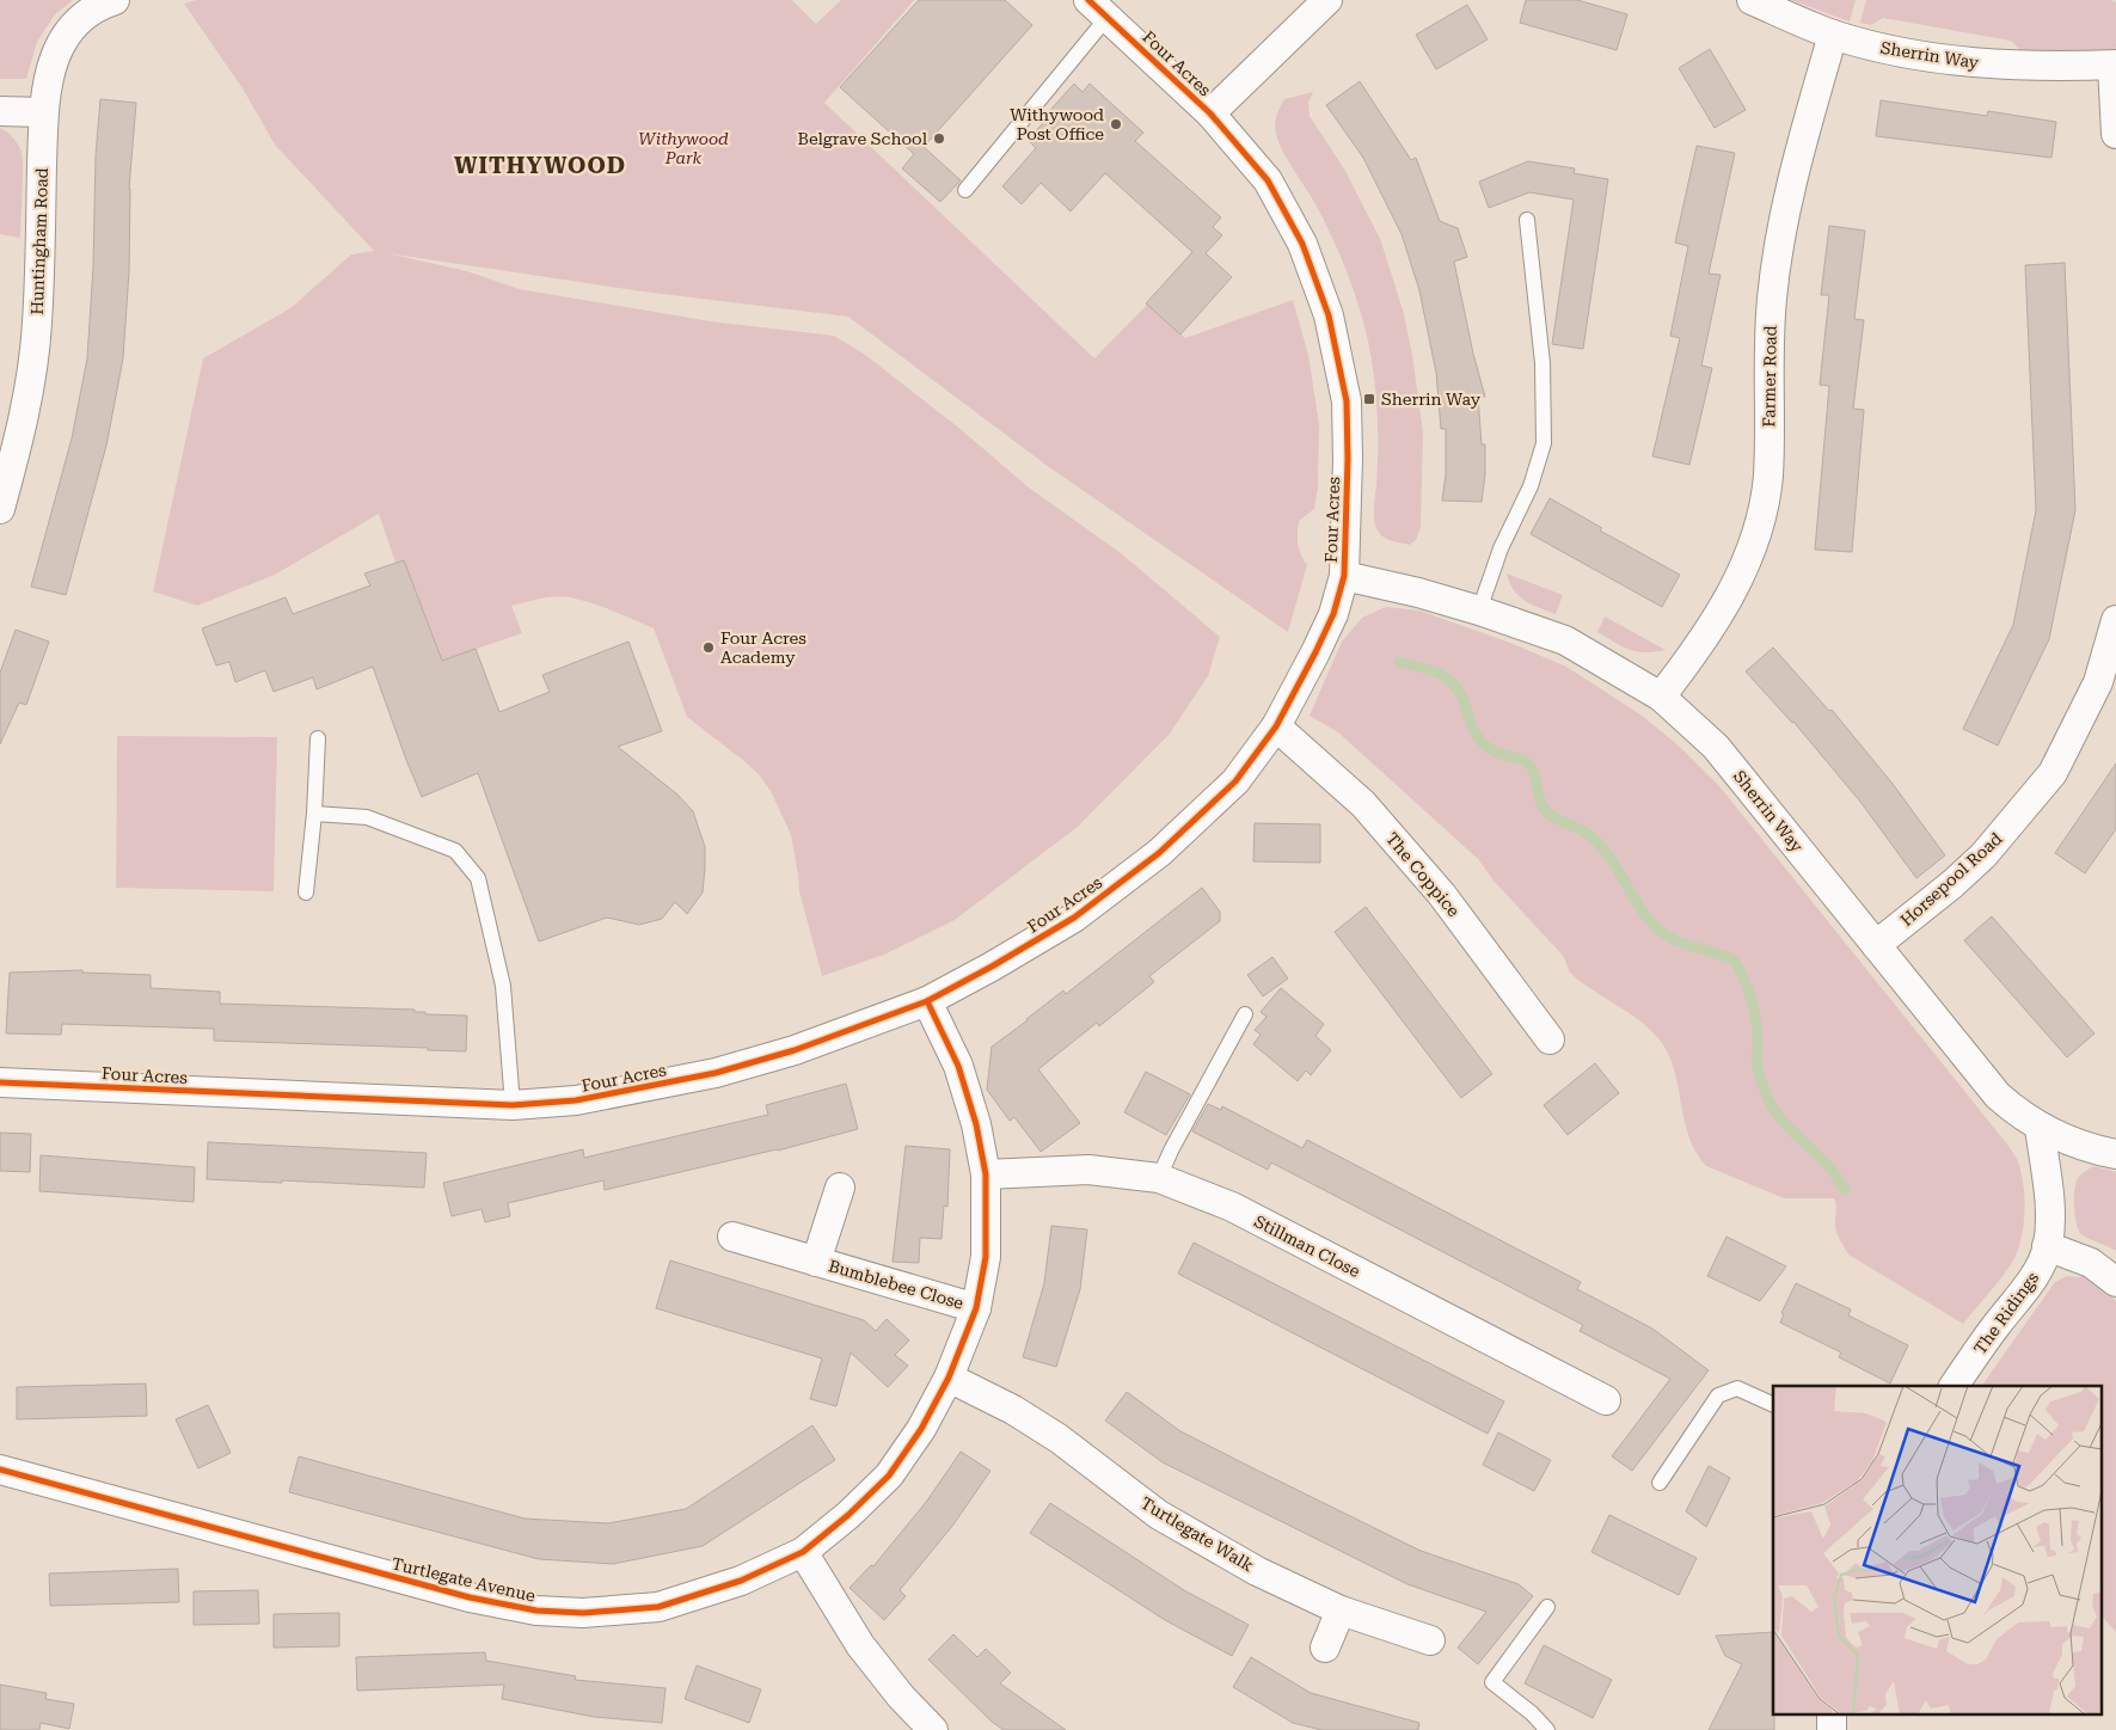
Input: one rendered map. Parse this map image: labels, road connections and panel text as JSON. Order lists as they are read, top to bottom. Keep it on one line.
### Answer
{"streets":{"street":["Sherrin Way","Four Acres","Huntingham Road","Farmer Road","The Coppice","Horsepool Road","Stillman Close","Bumblebee Close","The Ridings","Turtlegate Walk","Turtlegate Avenue"]},"crossings":[["Sherrin Way","Four Acres"],["Sherrin Way","Farmer Road"],["Sherrin Way","Horsepool Road"],["Sherrin Way","The Ridings"],["Four Acres","The Coppice"],["Four Acres","Turtlegate Avenue"],["Stillman Close","Turtlegate Avenue"],["Bumblebee Close","Turtlegate Avenue"],["Turtlegate Walk","Turtlegate Avenue"]],"districts":["WITHYWOOD"],"parks":["Withywood Park"],"places":{"other":["Withywood Post Office","Belgrave School","Four Acres Academy"],"transit":["Sherrin Way"]}}
